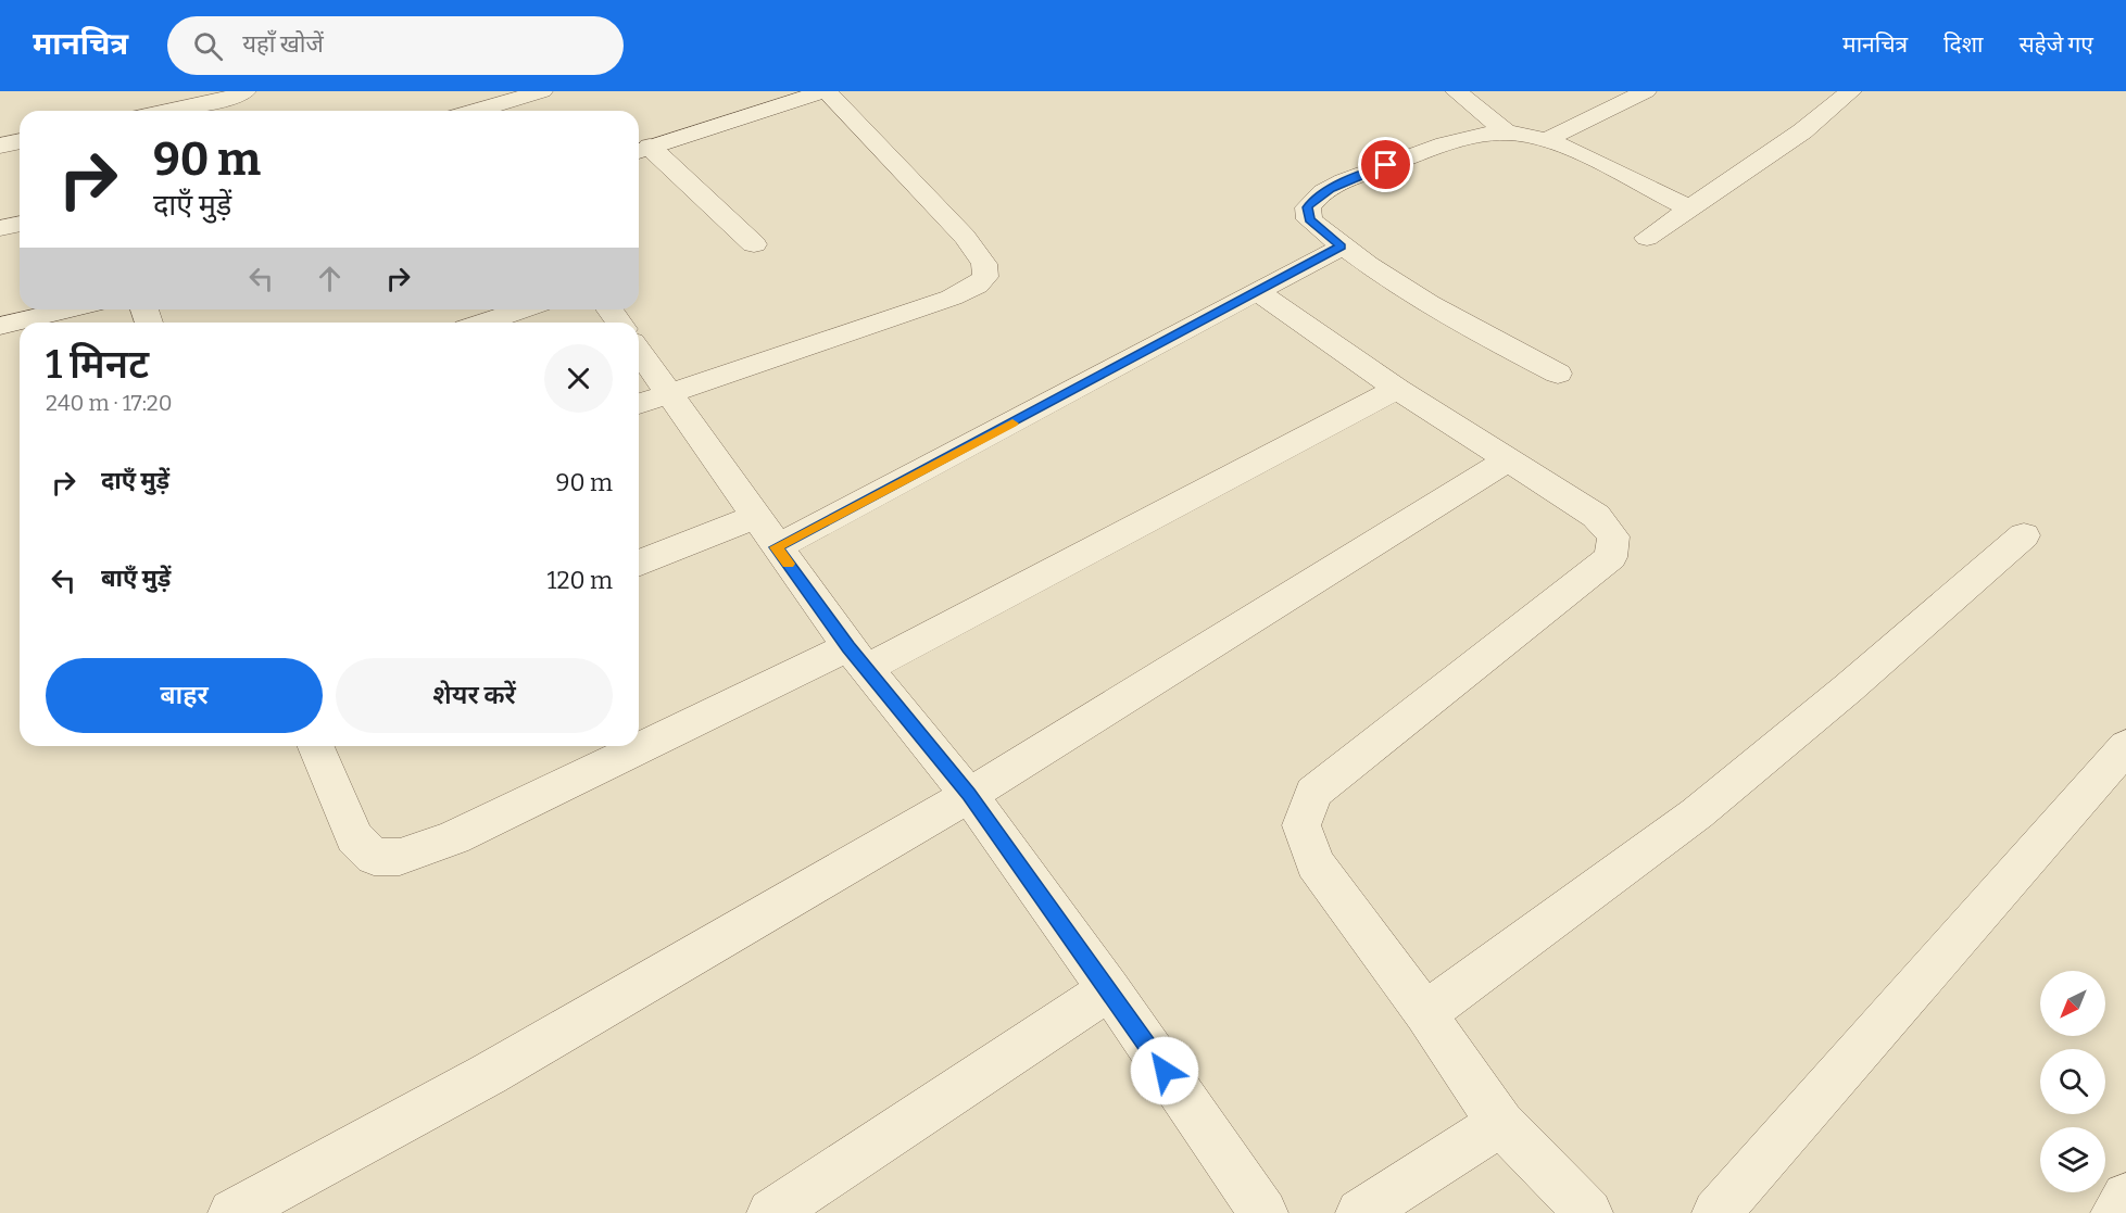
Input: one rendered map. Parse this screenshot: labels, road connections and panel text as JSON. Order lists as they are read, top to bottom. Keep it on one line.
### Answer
{"north":"bottom left","page":{"header":"मानचित्र","search":"यहाँ खोजें","nav":["मानचित्र","दिशा","सहेजे गए"],"turn":["90 m","दाएँ मुड़ें"],"heading":["1 मिनट","240 m · 17:20"],"list":[{"name":"दाएँ मुड़ें","value":"90 m"},{"name":"बाएँ मुड़ें","value":"120 m"}],"buttons":["बाहर","शेयर करें"]}}
